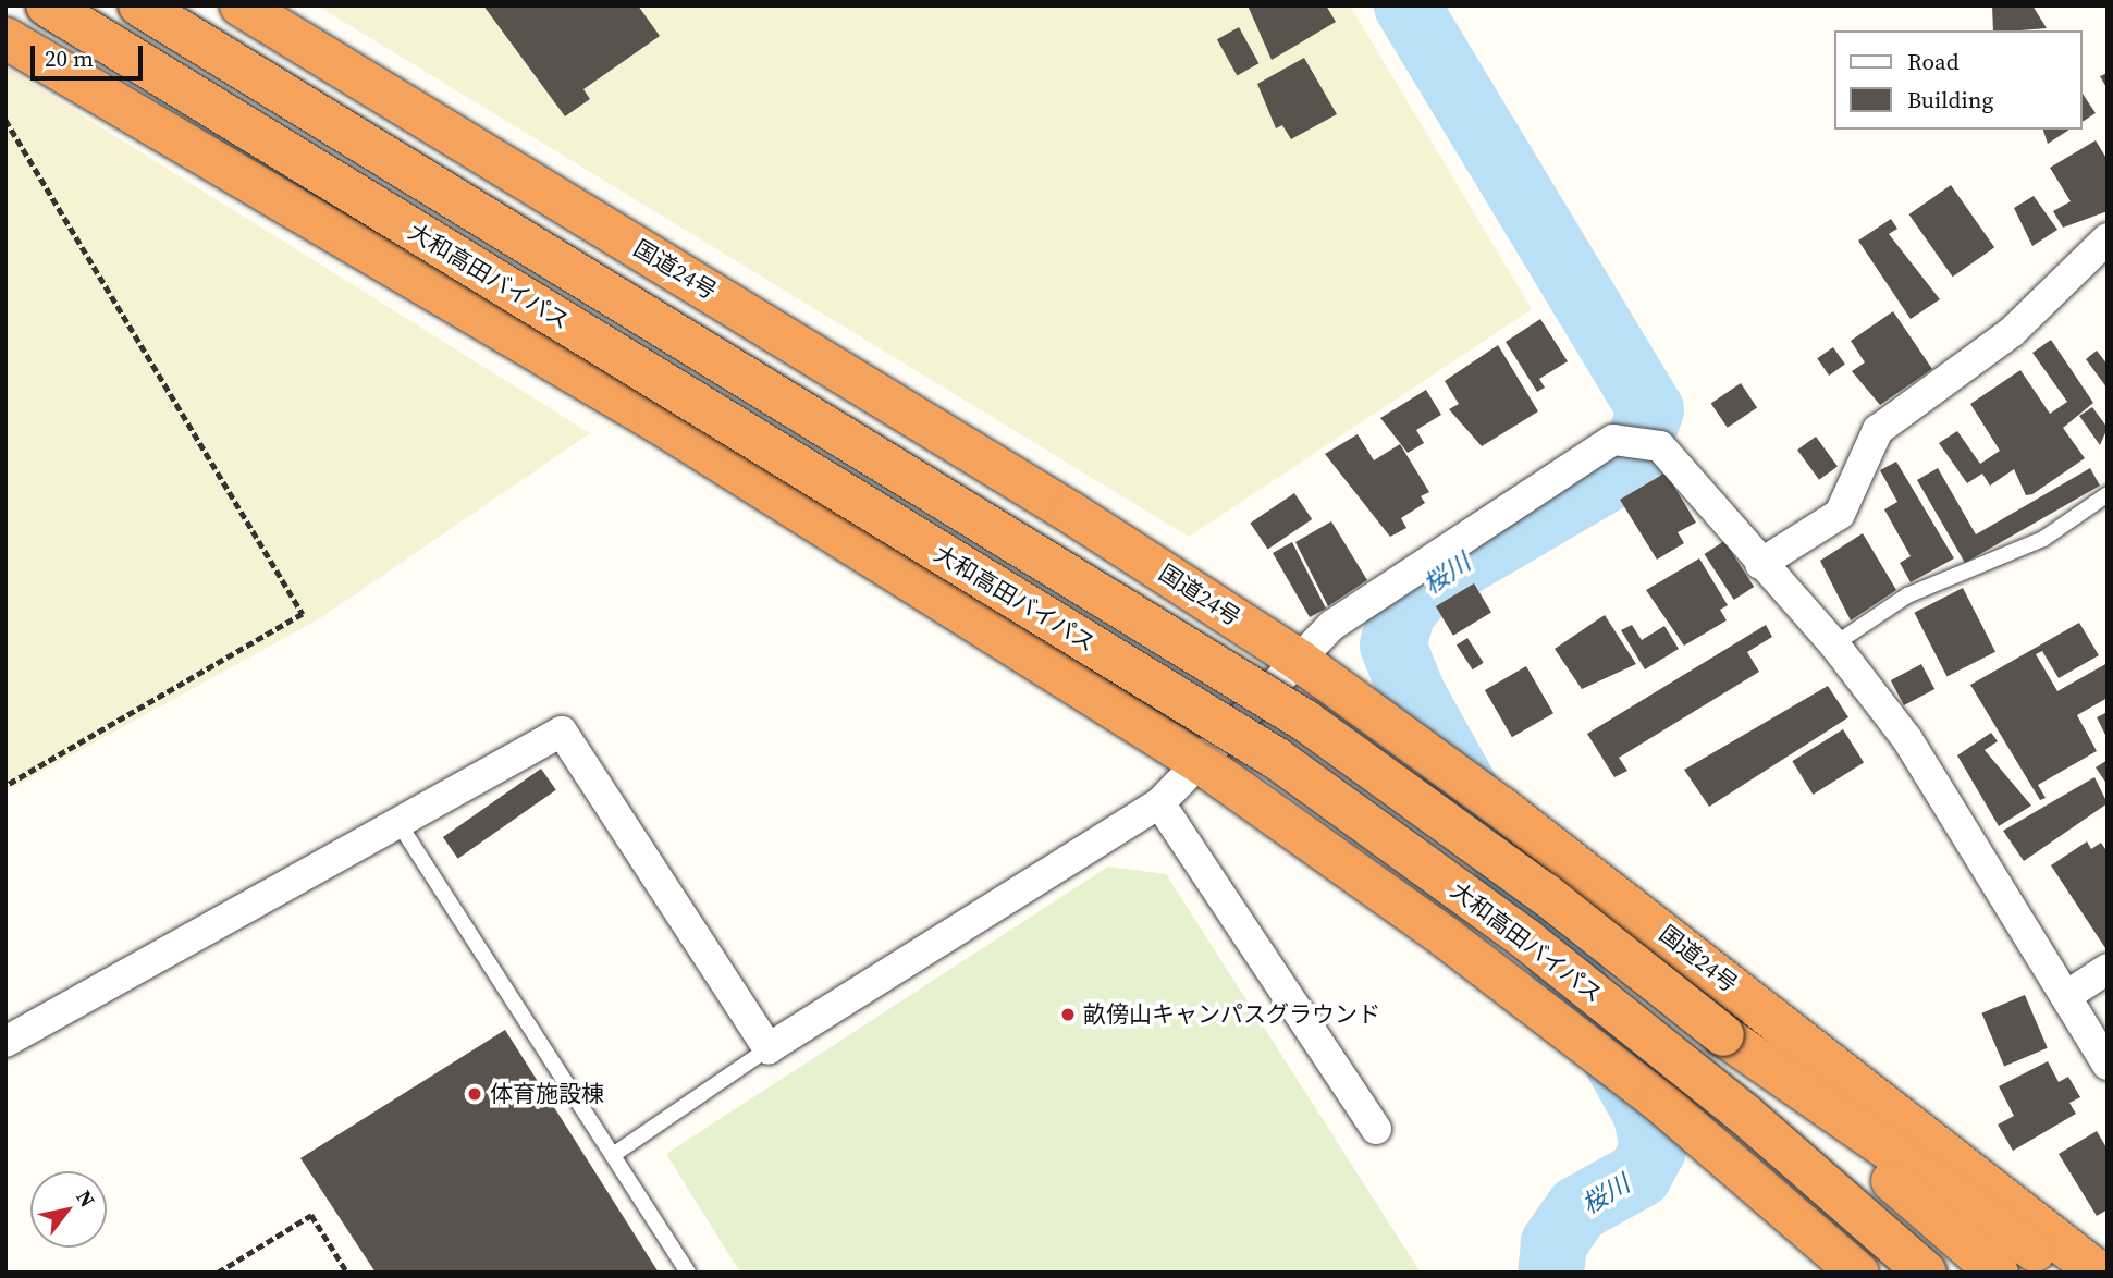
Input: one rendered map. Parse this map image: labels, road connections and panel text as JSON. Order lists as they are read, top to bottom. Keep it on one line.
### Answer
{"streets":{"highway":["国道24号","大和高田バイパス"]},"water":["桜川"],"places":["畝傍山キャンパスグラウンド","体育施設棟"],"legend":["Road","Building"],"scale_bar":"20 m","north":"top right"}
